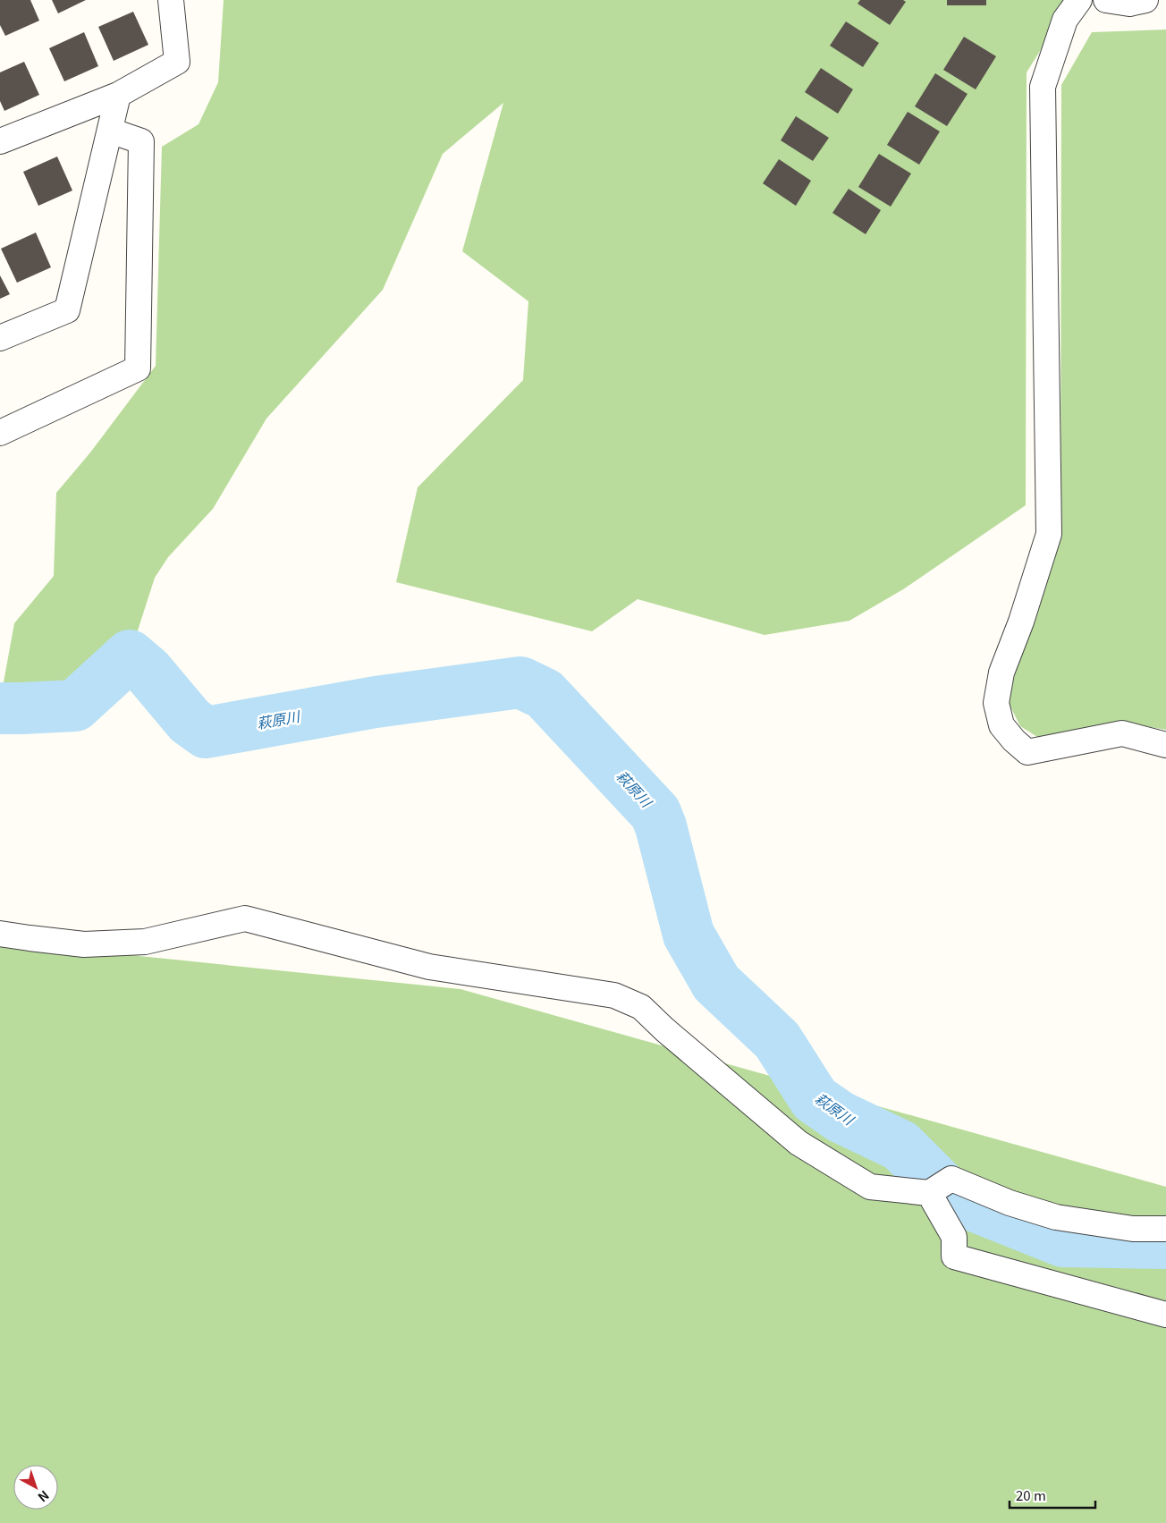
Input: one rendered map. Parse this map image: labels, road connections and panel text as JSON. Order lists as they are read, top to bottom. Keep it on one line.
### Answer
{"water":["萩原川"],"scale_bar":"20 m","north":"bottom right"}
